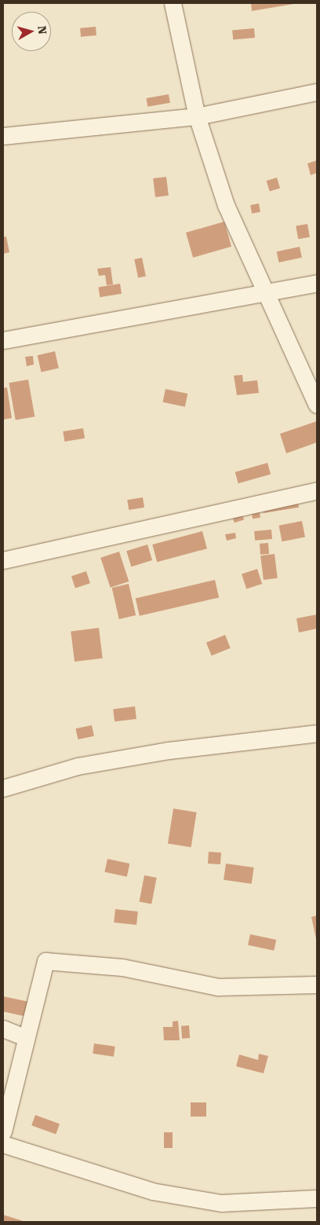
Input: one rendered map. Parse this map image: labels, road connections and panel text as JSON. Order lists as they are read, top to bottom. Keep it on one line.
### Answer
{"north":"right"}
